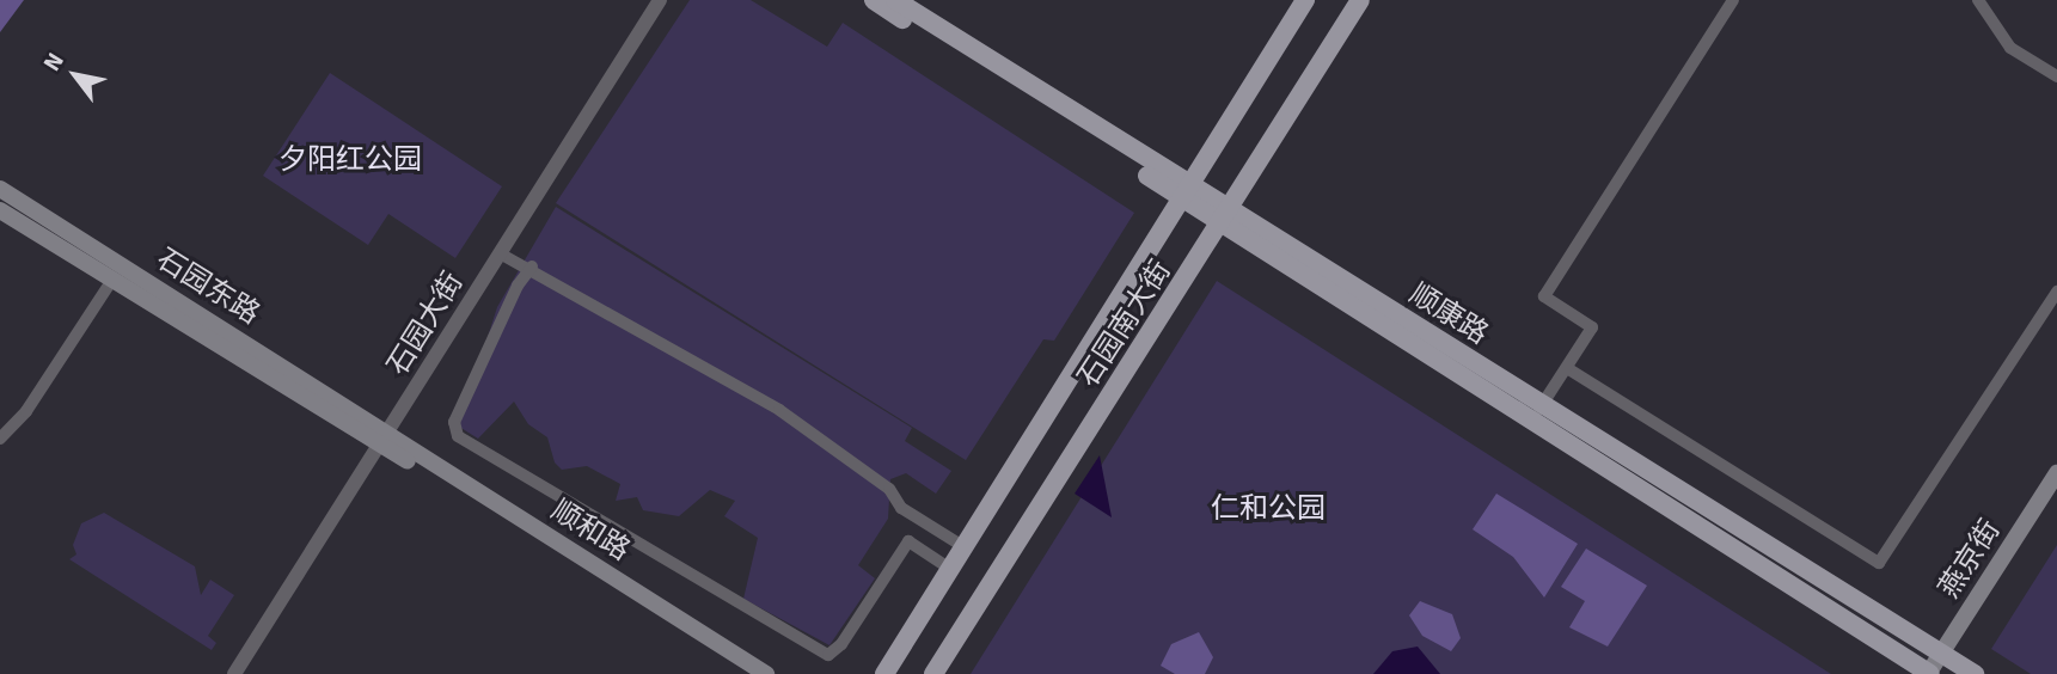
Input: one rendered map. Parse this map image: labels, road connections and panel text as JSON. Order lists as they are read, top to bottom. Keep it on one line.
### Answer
{"streets":{"main road":["石园东路","顺康路","石园南大街","顺和路","燕京街"],"street":["石园大街"]},"crossings":[["石园东路","石园大街"],["石园东路","顺和路"],["顺康路","石园南大街"],["顺康路","燕京街"],["石园大街","顺和路"]],"parks":["夕阳红公园","仁和公园"],"north":"top left"}
